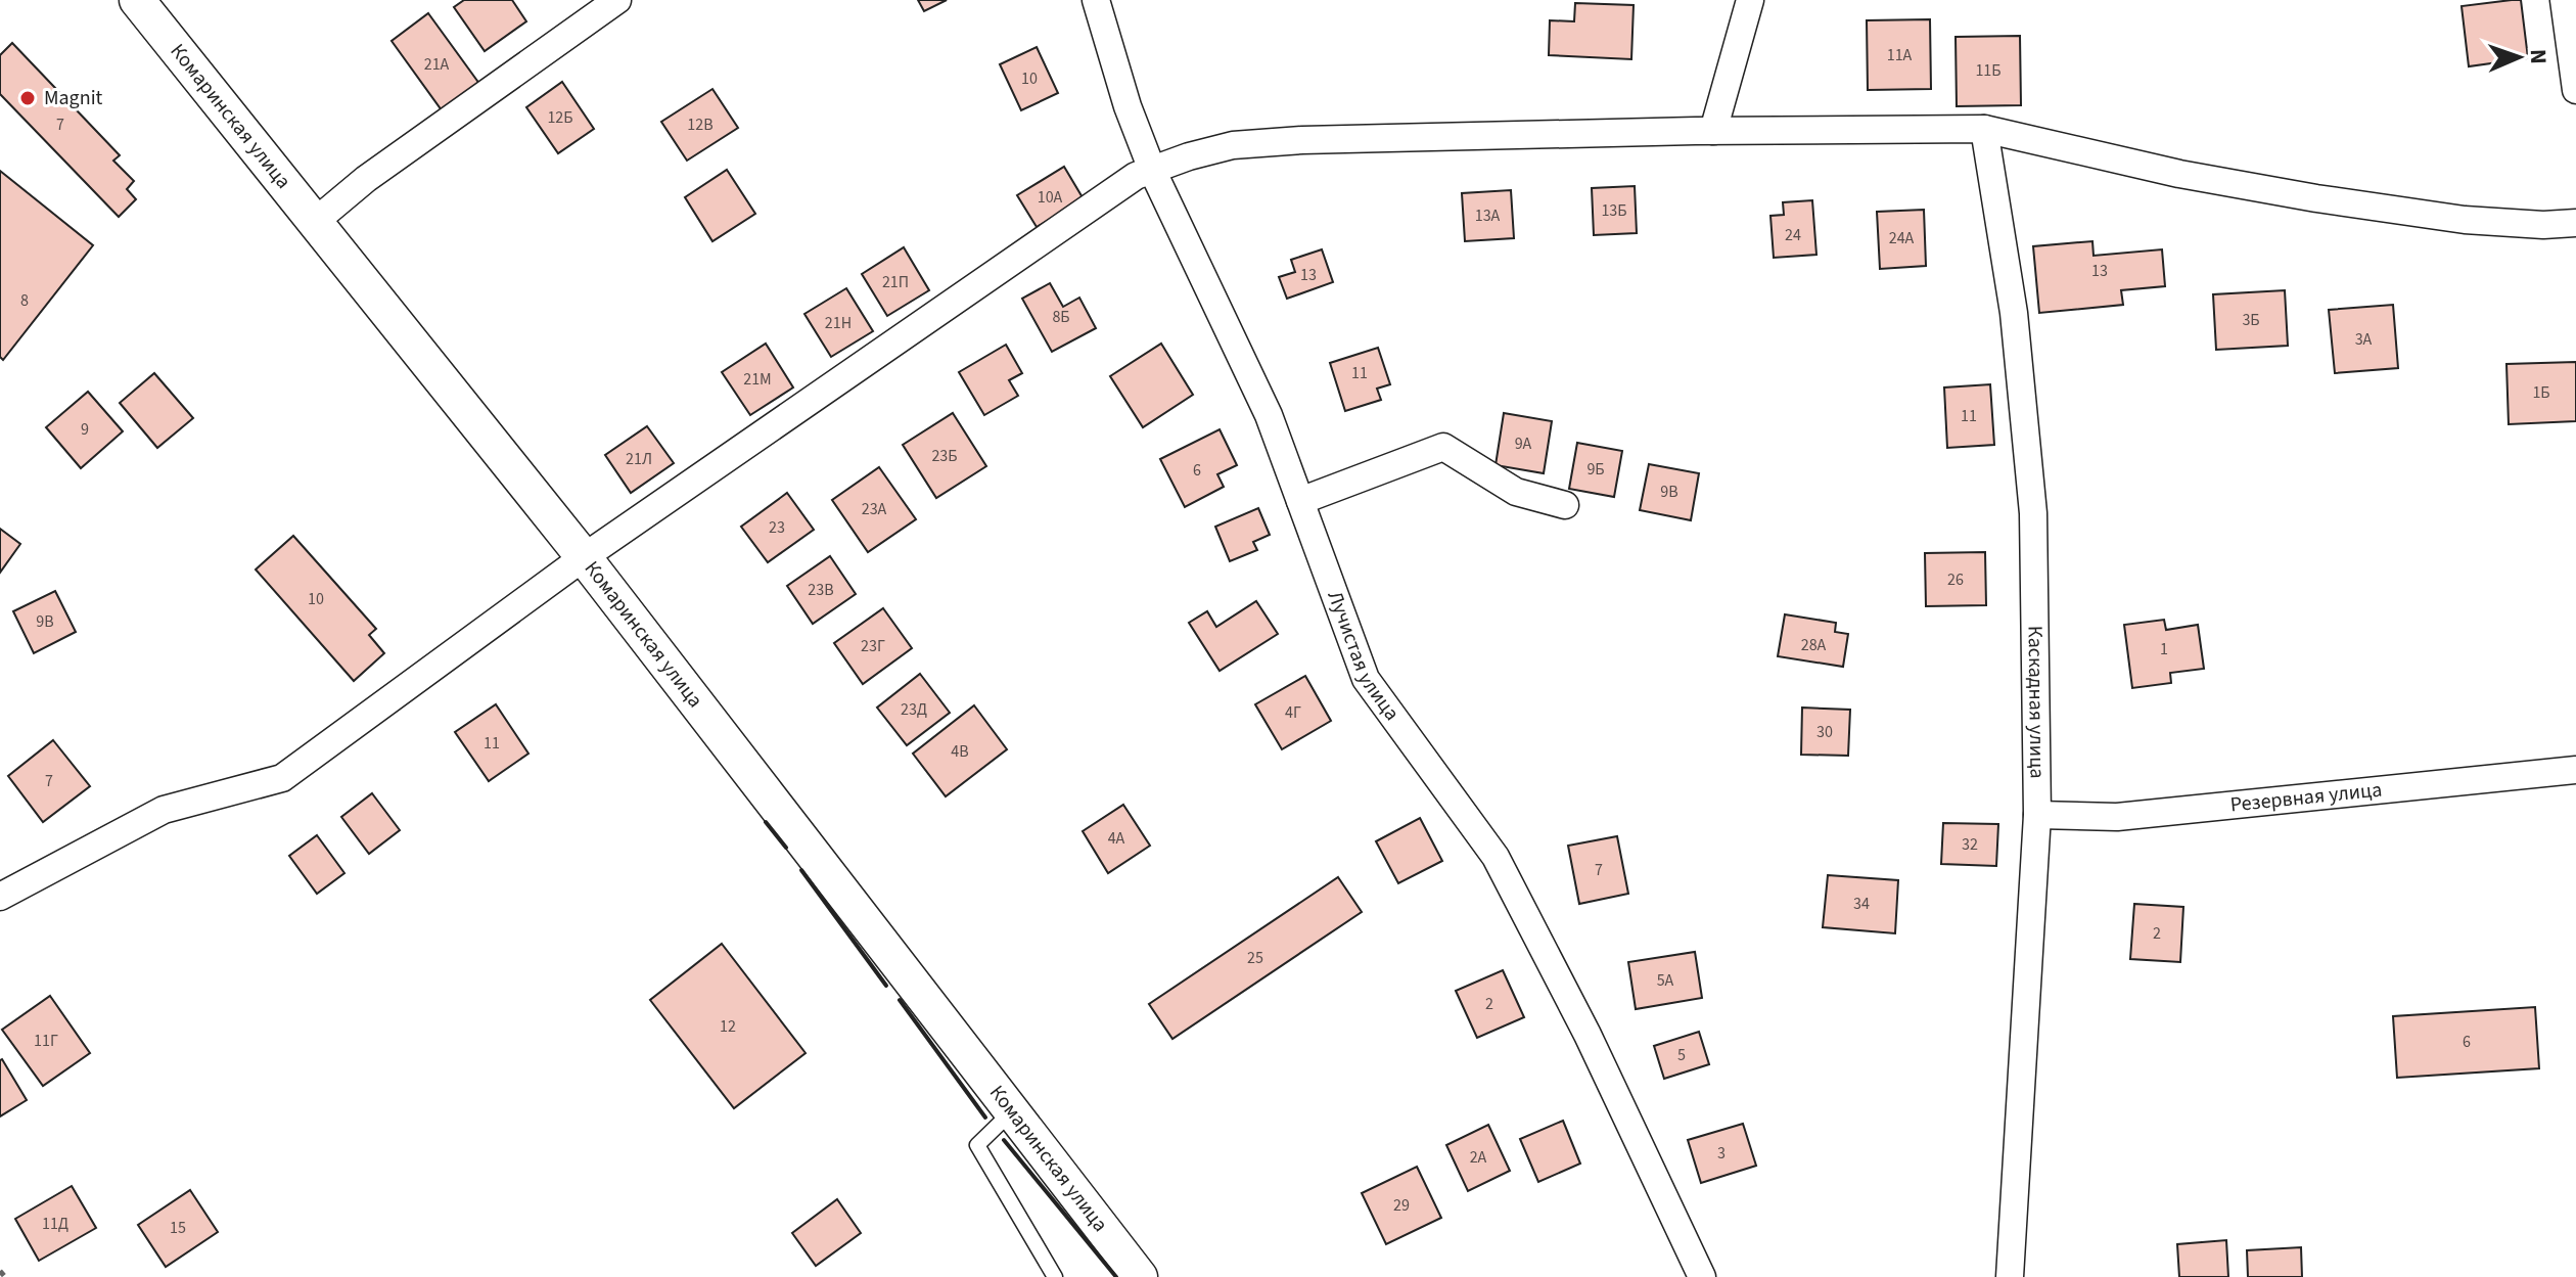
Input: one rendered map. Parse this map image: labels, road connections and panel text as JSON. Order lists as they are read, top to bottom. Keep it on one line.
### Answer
{"streets":{"street":["Комаринская улица","Лучистая улица","Каскадная улица","Резервная улица"]},"crossings":[["Каскадная улица","Резервная улица"]],"places":["Magnit"],"house_numbers":["11А","21А","11Б","10","12Б","7","12В","10А","13Б","13А","24","24А","13","13","21П","8","8Б","3Б","21Н","3А","11","21М","1Б","11","9","9А","23Б","21Л","9Б","6","9В","23А","23","26","23В","10","9В","28А","23Г","1","23Д","4Г","30","11","4В","7","4А","32","7","34","2","25","5А","2","12","11Г","6","5","3","2А","29","11Д","15"],"north":"right"}
